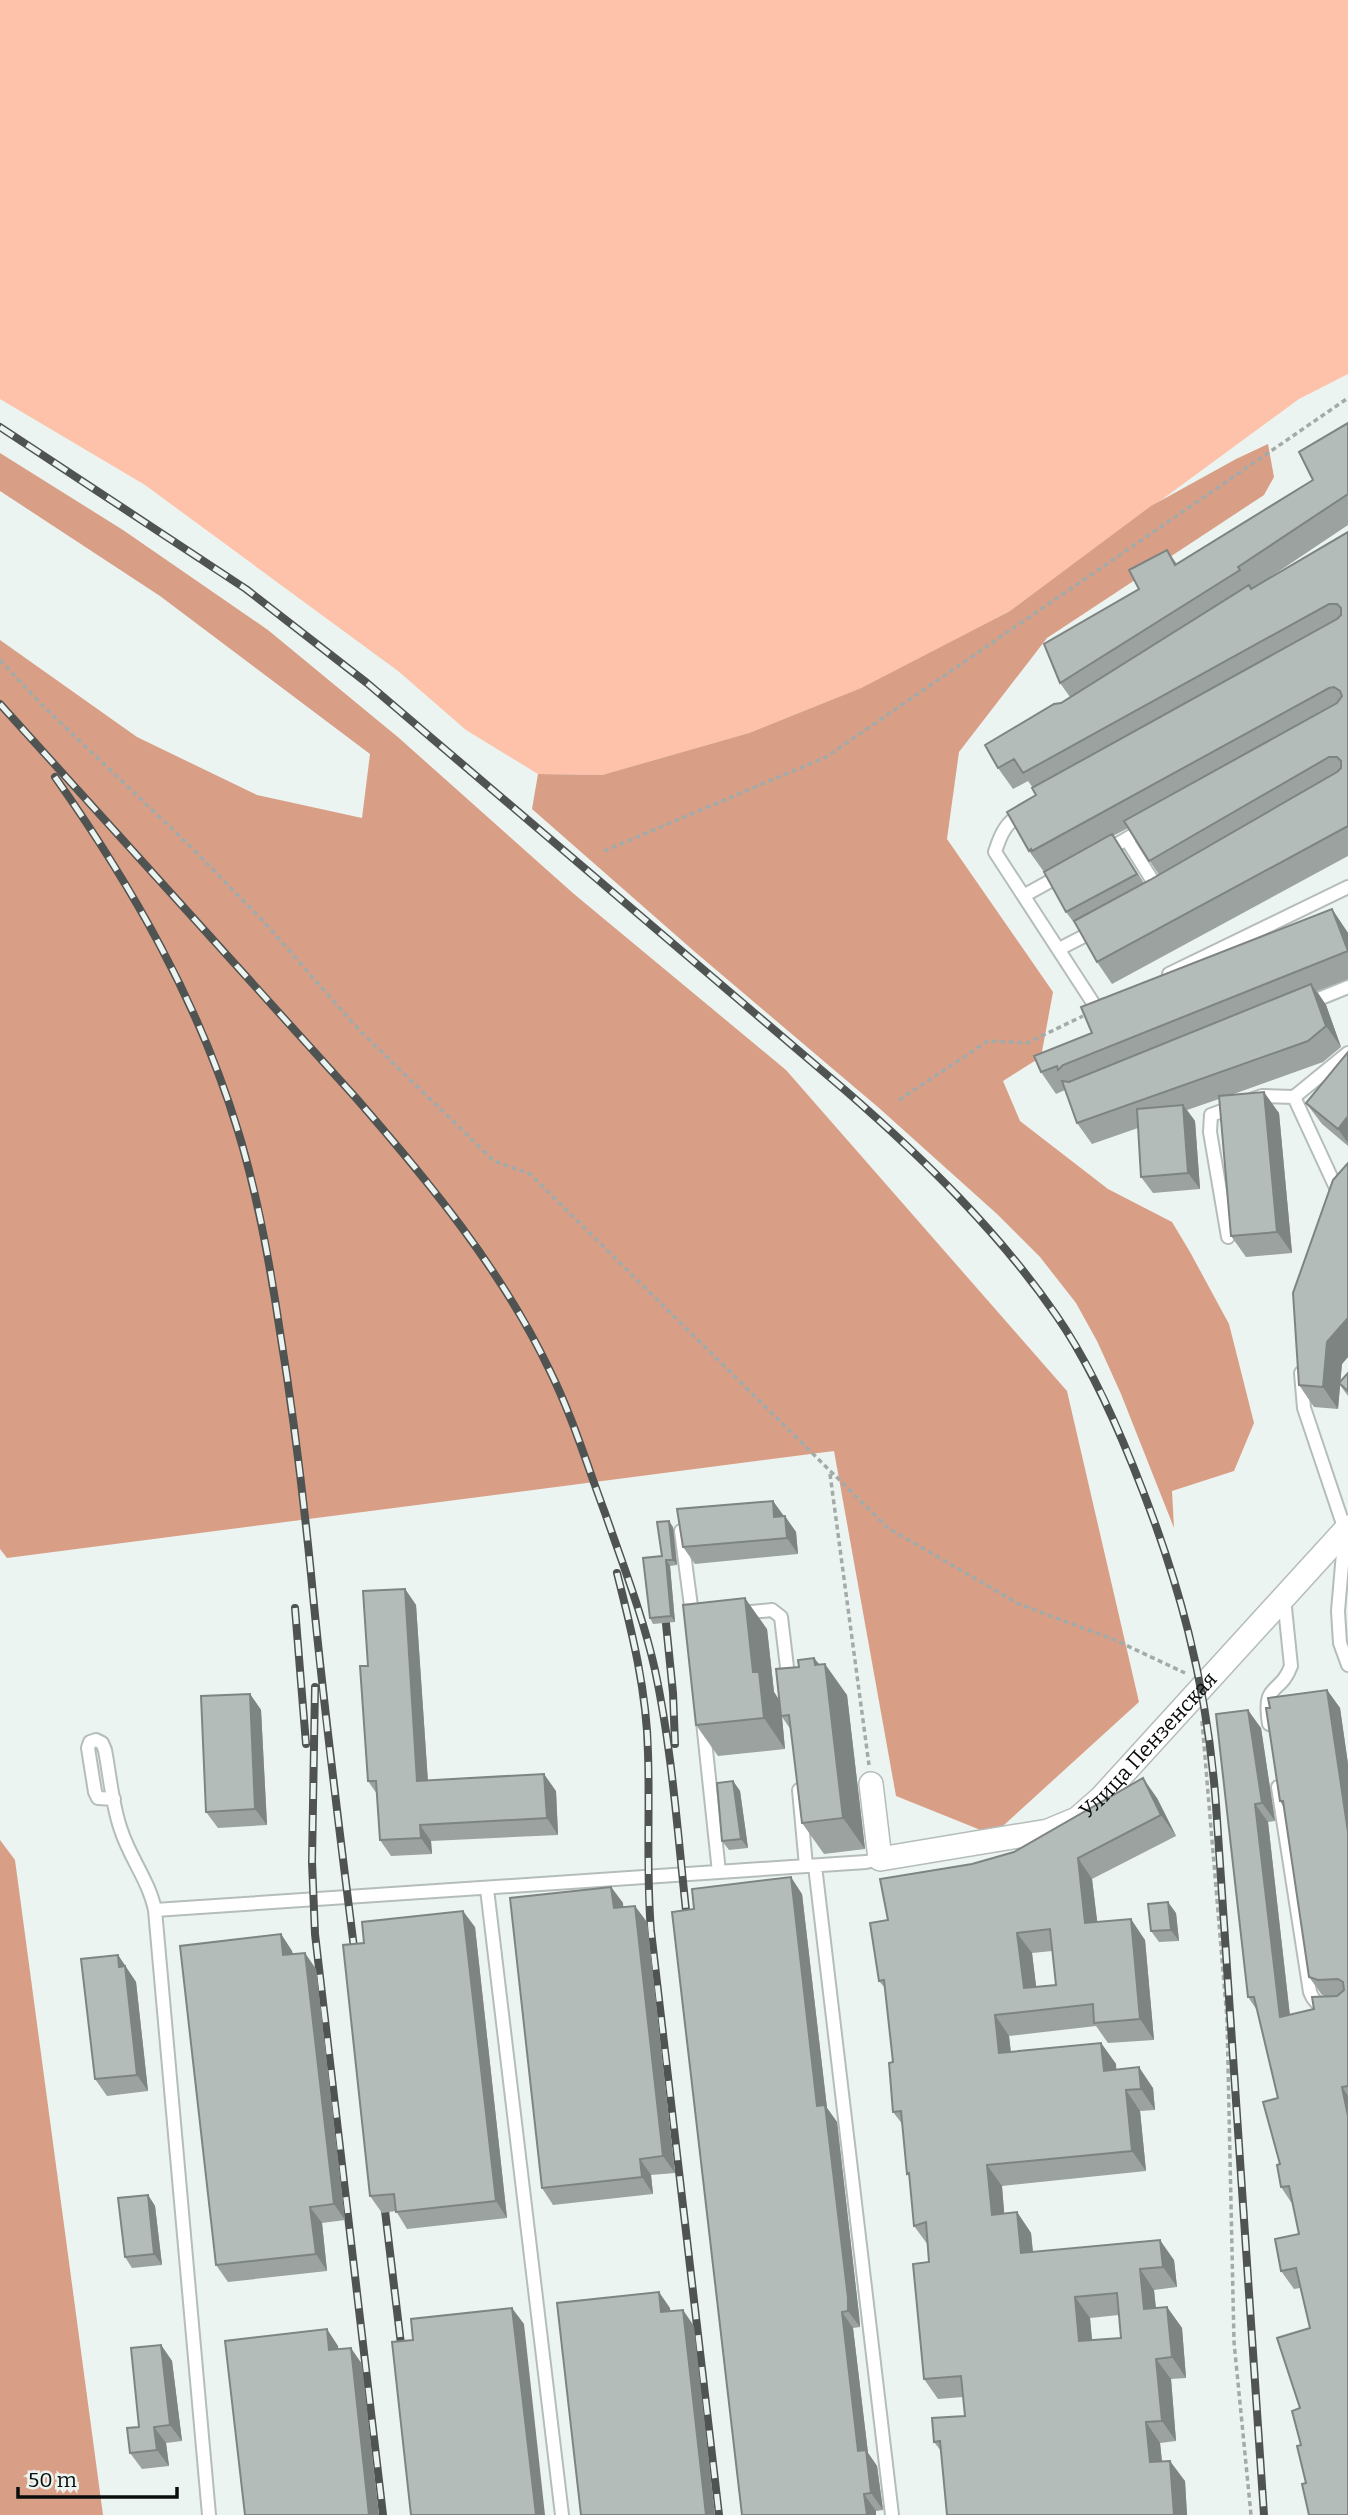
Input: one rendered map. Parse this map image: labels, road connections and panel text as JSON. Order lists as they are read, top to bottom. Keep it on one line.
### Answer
{"streets":{"street":["Улица Пензенская"]},"scale_bar":"50 m"}
